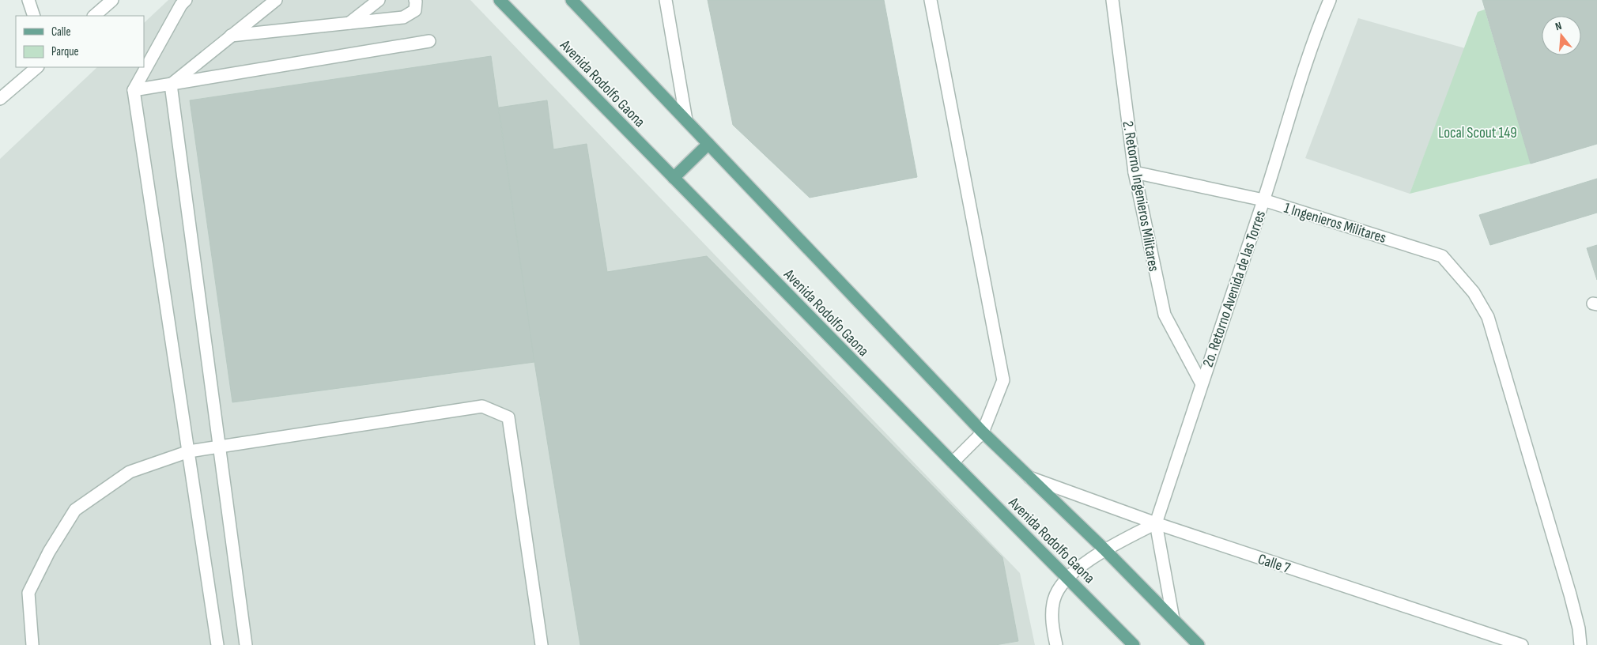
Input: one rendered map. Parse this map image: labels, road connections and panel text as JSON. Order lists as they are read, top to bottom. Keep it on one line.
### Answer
{"streets":{"main road":["Avenida Rodolfo Gaona"],"street":["2. Retorno Ingenieros Militares","1 Ingenieros Militares","2o. Retorno Avenida de las Torres","Calle 7"]},"crossings":[["Avenida Rodolfo Gaona","Calle 7"],["2. Retorno Ingenieros Militares","1 Ingenieros Militares"],["2. Retorno Ingenieros Militares","2o. Retorno Avenida de las Torres"],["1 Ingenieros Militares","2o. Retorno Avenida de las Torres"],["2o. Retorno Avenida de las Torres","Calle 7"]],"parks":["Local Scout 149"],"legend":["Calle","Parque"],"north":"top"}
